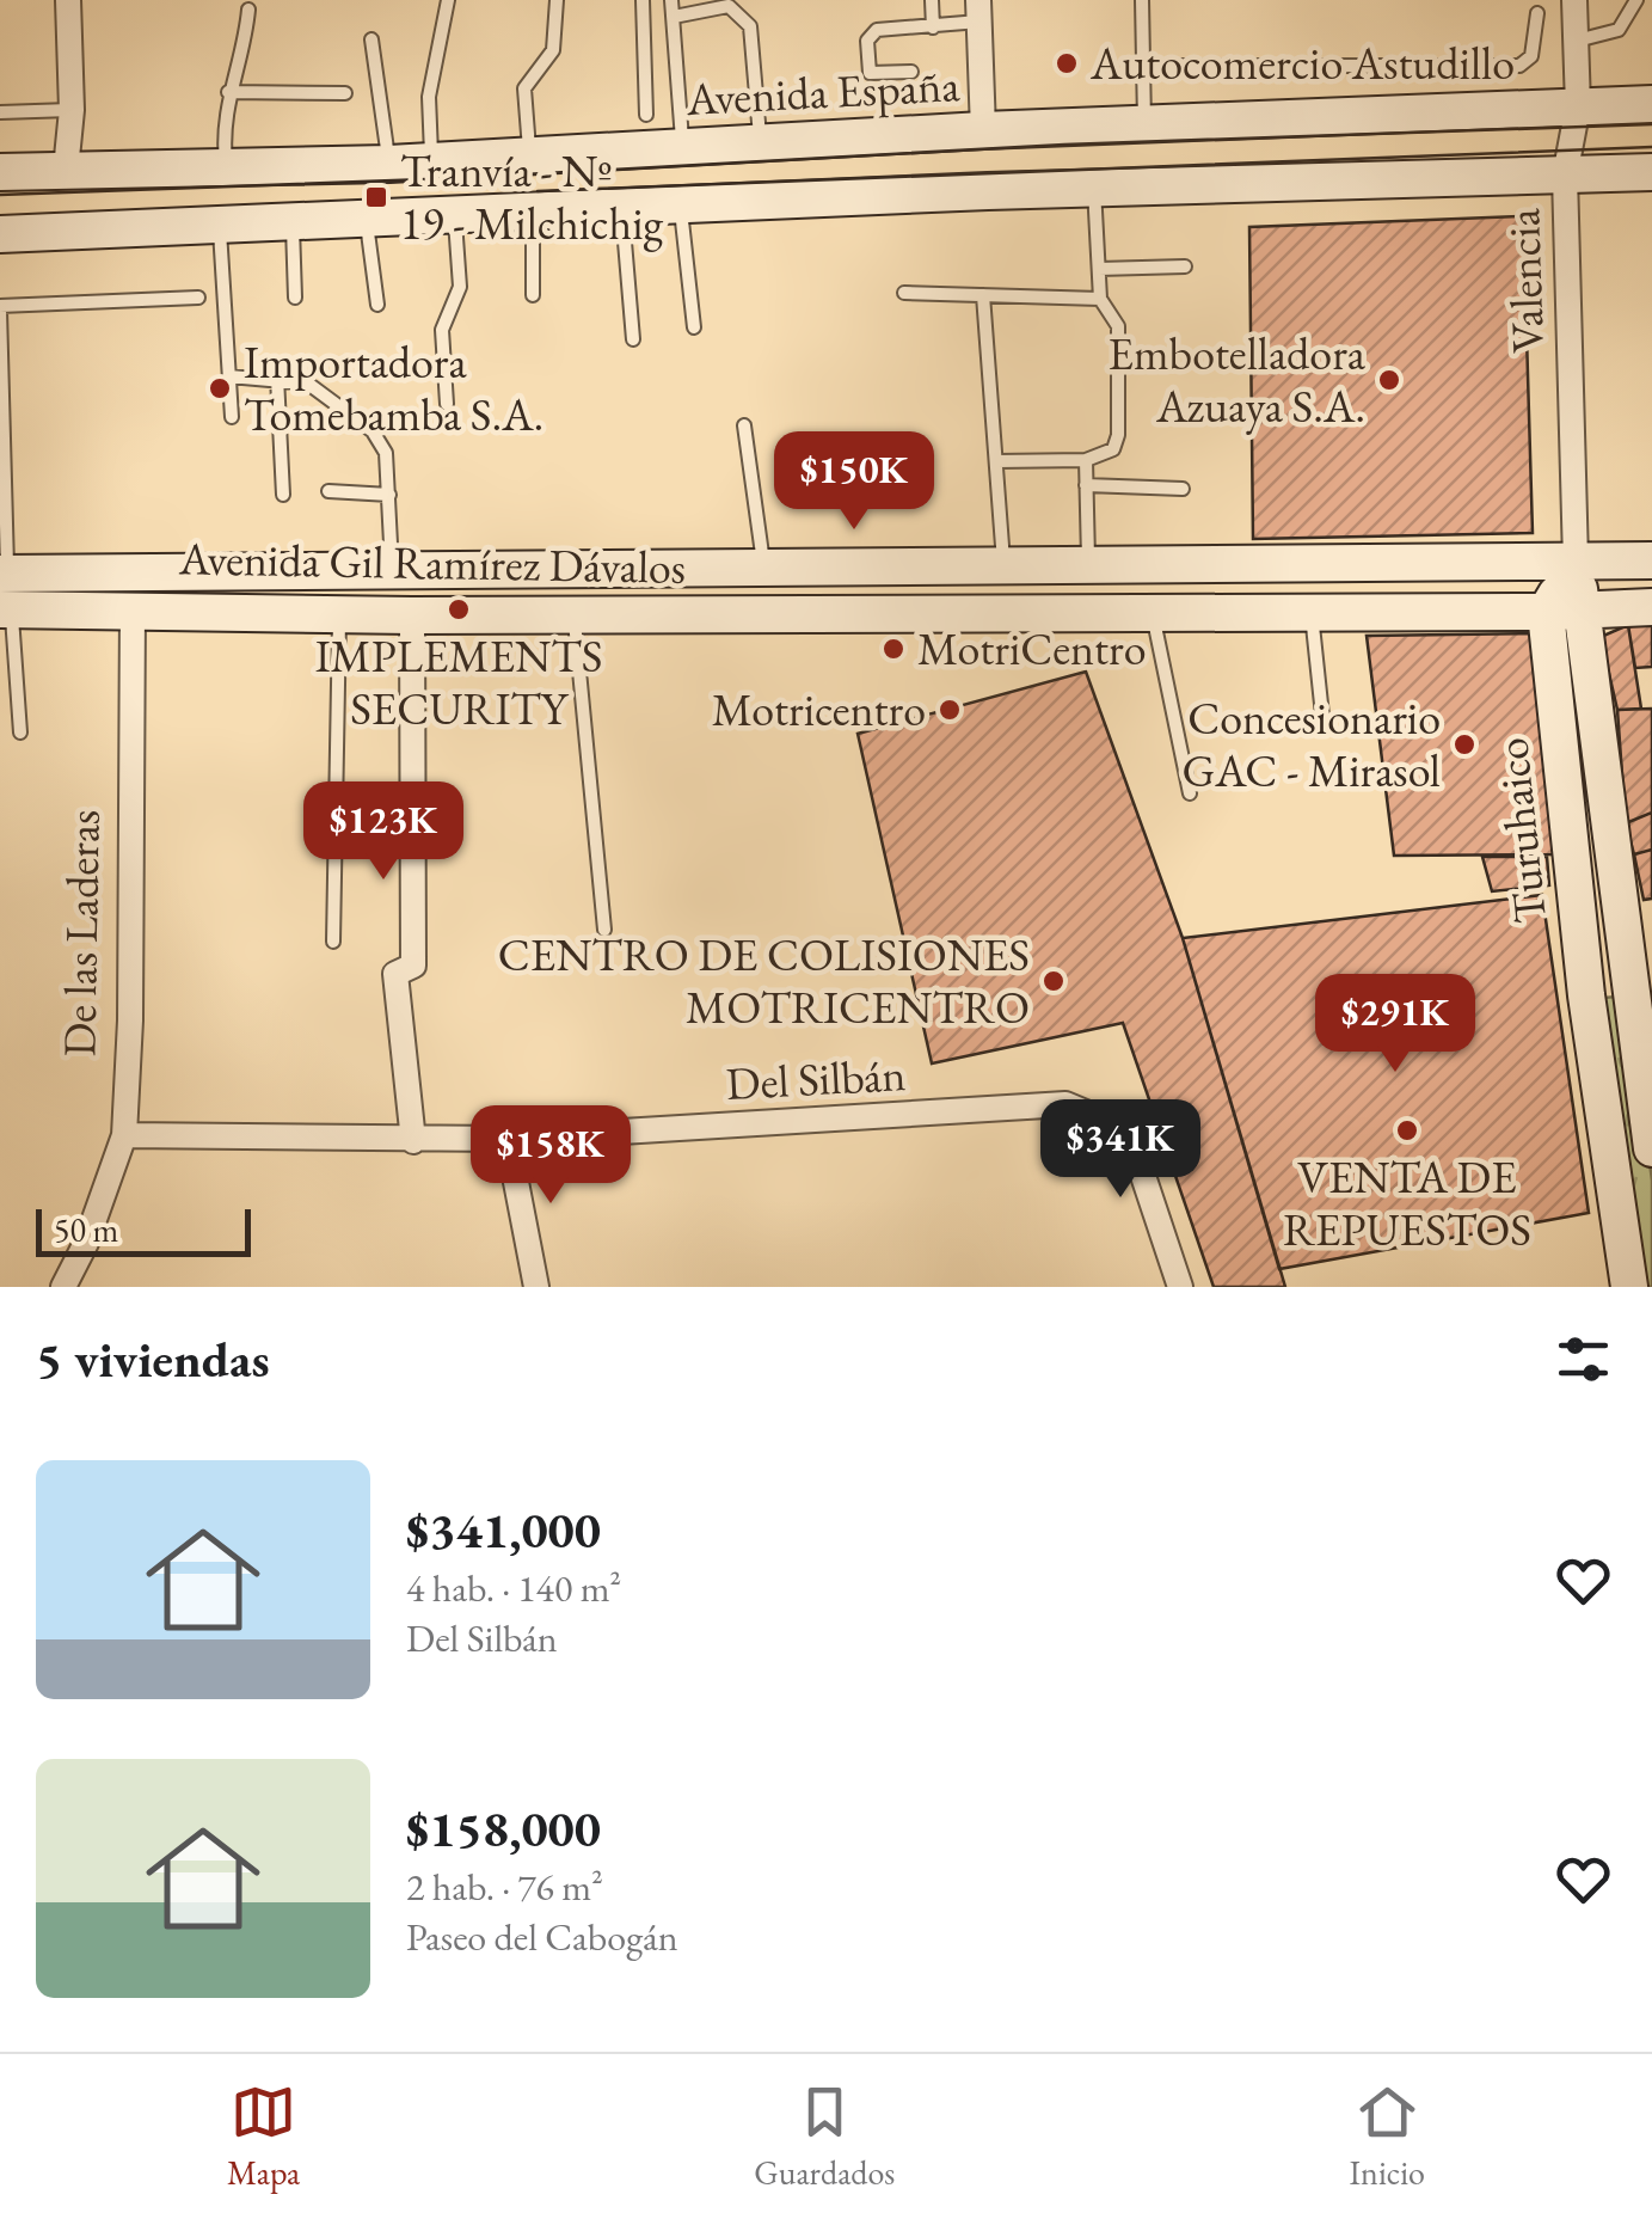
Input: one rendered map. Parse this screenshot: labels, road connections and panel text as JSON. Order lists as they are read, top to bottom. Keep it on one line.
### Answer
{"streets":{"main road":["Avenida España","Avenida Gil Ramírez Dávalos","Turuhaico","De las Laderas"],"street":["Valencia","Del Silbán"]},"crossings":[["Avenida España","Valencia"],["Valencia","Avenida Gil Ramírez Dávalos"],["Valencia","Turuhaico"],["Avenida Gil Ramírez Dávalos","Turuhaico"],["Avenida Gil Ramírez Dávalos","De las Laderas"],["De las Laderas","Del Silbán"]],"places":{"other":["Autocomercio Astudillo","Embotelladora Azuaya S.A.","Importadora Tomebamba S.A.","IMPLEMENTS SECURITY","MotriCentro","Motricentro","Concesionario GAC - Mirasol","CENTRO DE COLISIONES MOTRICENTRO","VENTA DE REPUESTOS"],"transit":["Tranvía - Nº 19 - Milchichig"]},"scale_bar":"50 m","page":{"price":["$150K","$123K","$291K","$341K","$158K"],"scale":"50 m","heading":"5 viviendas","list":[{"name":"$341,000","note":"4 hab. · 140 m² · Del Silbán"},{"name":"$158,000","note":"2 hab. · 76 m² · Paseo del Cabogán"}],"tabs":["Mapa","Guardados","Inicio"]}}
